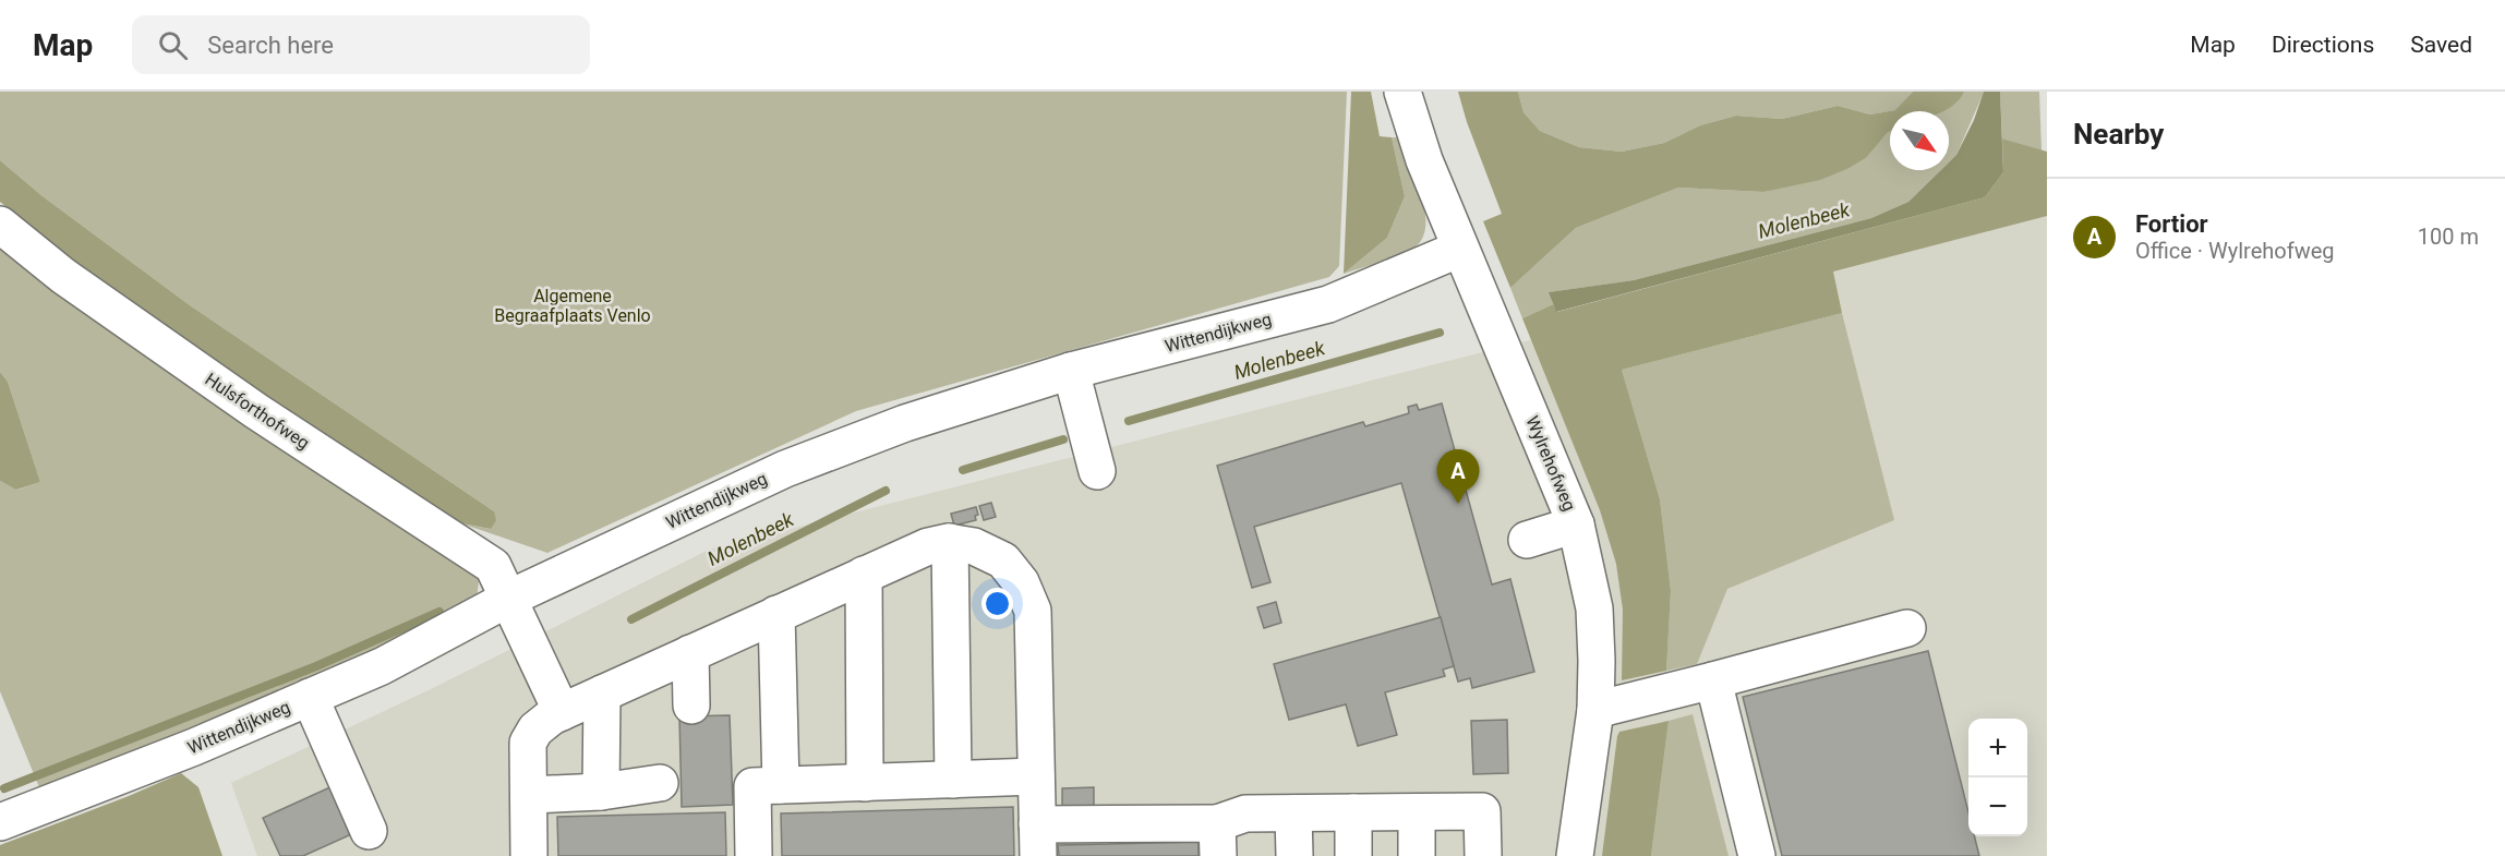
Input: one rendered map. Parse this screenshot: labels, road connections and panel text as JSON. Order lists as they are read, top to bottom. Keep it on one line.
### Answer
{"streets":{"street":["Wittendijkweg","Hulsforthofweg","Wylrehofweg"]},"crossings":[["Wittendijkweg","Hulsforthofweg"],["Wittendijkweg","Wylrehofweg"]],"water":["Molenbeek"],"parks":["Algemene Begraafplaats Venlo"],"north":"bottom right","page":{"header":"Map","search":"Search here","nav":["Map","Directions","Saved"],"heading":"Nearby","list":[{"mark":"A","name":"Fortior","note":"Office · Wylrehofweg","value":"100 m"}],"pins":"A","map_buttons":["+","−"]}}
